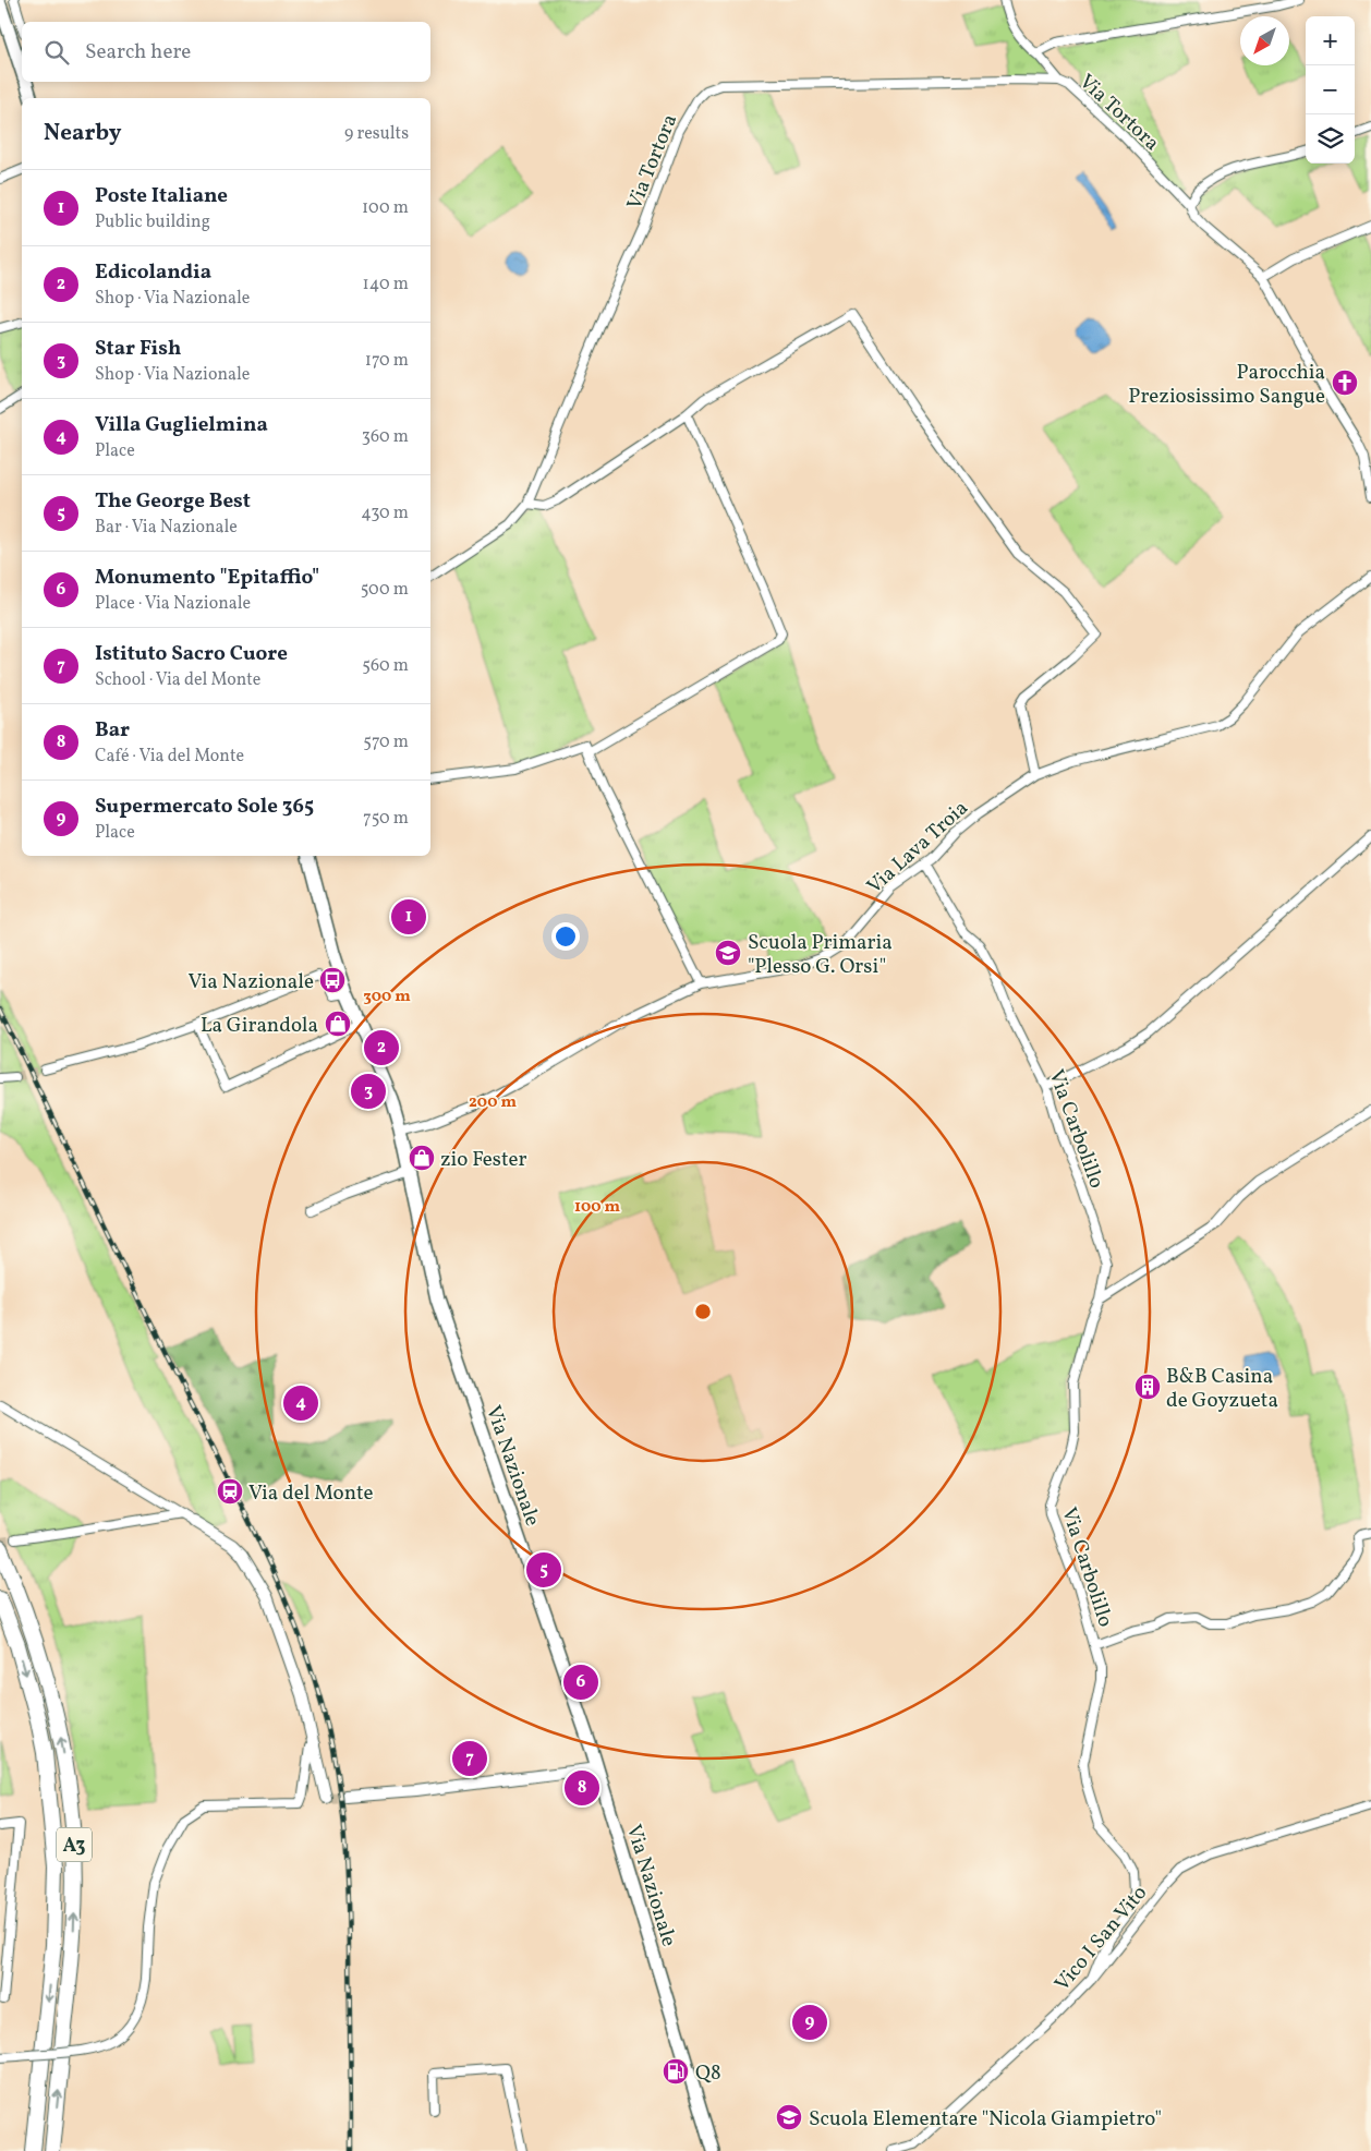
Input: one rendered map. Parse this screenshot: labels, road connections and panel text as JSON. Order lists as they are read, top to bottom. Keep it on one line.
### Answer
{"streets":{"highway":["A3"],"main road":["Via Nazionale"],"street":["Via Tortora","Via Lava Troia","Via Carbolillo","Vico I San Vito"]},"crossings":[["Via Lava Troia","Via Carbolillo"],["Via Lava Troia","Via Nazionale"],["Via Carbolillo","Vico I San Vito"]],"places":{"church":["Parocchia Preziosissimo Sangue"],"school or university":["Scuola Primaria \"Plesso G. Orsi\"","Scuola Elementare \"Nicola Giampietro\""],"bus stop":["Via Nazionale"],"shop":["La Girandola","zio Fester"],"building":["B&B Casina de Goyzueta"],"station":["Via del Monte"],"fuel station":["Q8"]},"north":"bottom left","page":{"map_buttons":["+","−"],"search":"Search here","heading":["Nearby","9 results"],"list":[{"mark":"1","name":"Poste Italiane","note":"Public building","value":"100 m"},{"mark":"2","name":"Edicolandia","note":"Shop · Via Nazionale","value":"140 m"},{"mark":"3","name":"Star Fish","note":"Shop · Via Nazionale","value":"170 m"},{"mark":"4","name":"Villa Guglielmina","note":"Place","value":"360 m"},{"mark":"5","name":"The George Best","note":"Bar · Via Nazionale","value":"430 m"},{"mark":"6","name":"Monumento \"Epitaffio\"","note":"Place · Via Nazionale","value":"500 m"},{"mark":"7","name":"Istituto Sacro Cuore","note":"School · Via del Monte","value":"560 m"},{"mark":"8","name":"Bar","note":"Café · Via del Monte","value":"570 m"},{"mark":"9","name":"Supermercato Sole 365","note":"Place","value":"750 m"}],"pins":["1","2","3","4","5","6","7","8","9"]},"rings":["300 m","200 m","100 m"]}
